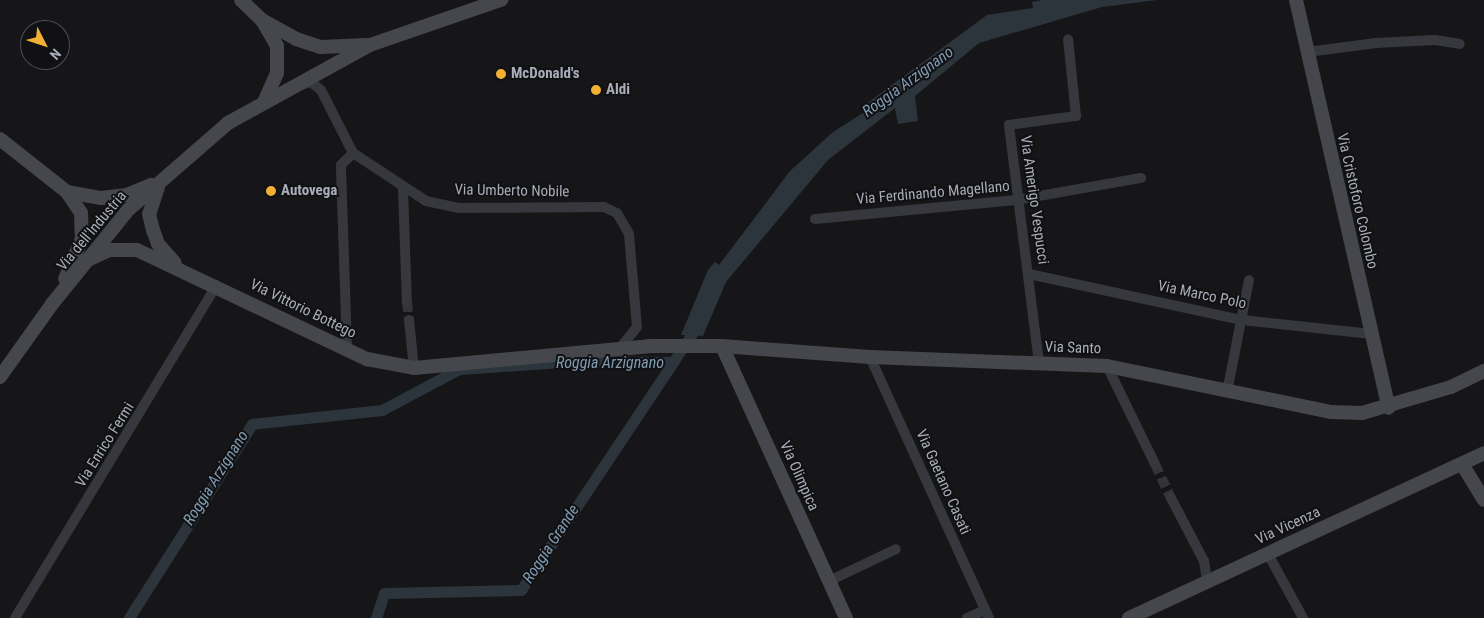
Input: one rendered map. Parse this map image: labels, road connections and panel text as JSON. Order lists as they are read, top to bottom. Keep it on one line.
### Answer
{"streets":{"street":["Via Umberto Nobile","Via Ferdinando Magellano","Via Amerigo Vespucci","Via Cristoforo Colombo","Via dell'Industria","Via Marco Polo","Via Vittorio Bottego","Via Santo","Via Enrico Fermi","Via Olimpica","Via Gaetano Casati","Via Vicenza"]},"crossings":[["Via Umberto Nobile","Via dell'Industria"],["Via Umberto Nobile","Via Vittorio Bottego"],["Via Umberto Nobile","Via Santo"],["Via Ferdinando Magellano","Via Amerigo Vespucci"],["Via Amerigo Vespucci","Via Marco Polo"],["Via Amerigo Vespucci","Via Santo"],["Via Cristoforo Colombo","Via Marco Polo"],["Via Cristoforo Colombo","Via Santo"],["Via dell'Industria","Via Vittorio Bottego"],["Via Vittorio Bottego","Via Santo"],["Via Vittorio Bottego","Via Enrico Fermi"],["Via Santo","Via Olimpica"],["Via Santo","Via Gaetano Casati"]],"water":["Roggia Arzignano","Roggia Grande"],"places":["McDonald's","Aldi","Autovega"],"north":"bottom right"}
